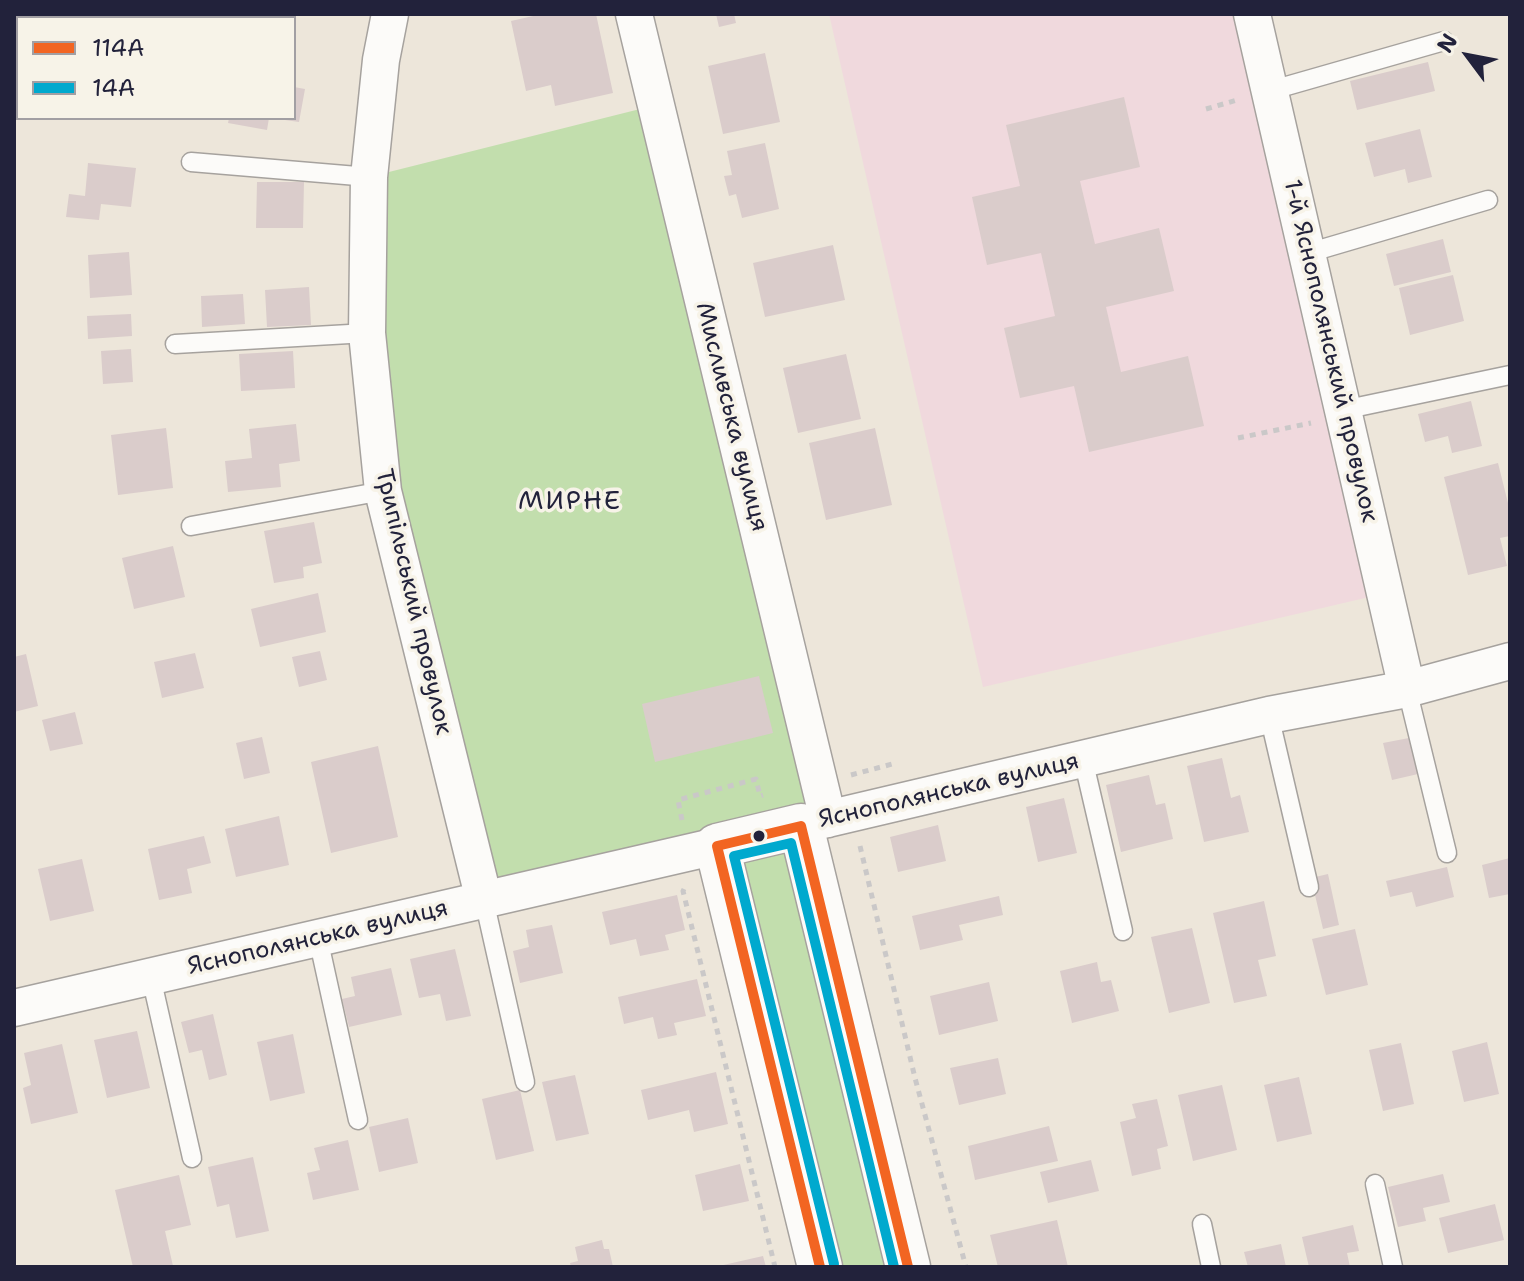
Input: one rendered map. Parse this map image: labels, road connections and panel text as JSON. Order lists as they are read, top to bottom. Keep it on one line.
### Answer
{"streets":{"street":["1-й Яснополянський провулок","Мисливська вулиця","Трипільський провулок","Яснополянська вулиця"]},"crossings":[["1-й Яснополянський провулок","Яснополянська вулиця"],["Мисливська вулиця","Яснополянська вулиця"],["Трипільський провулок","Яснополянська вулиця"]],"districts":["МИРНЕ"],"lines":["transit line 114А","transit line 14А"],"legend":["114А","14А"],"north":"top left"}
